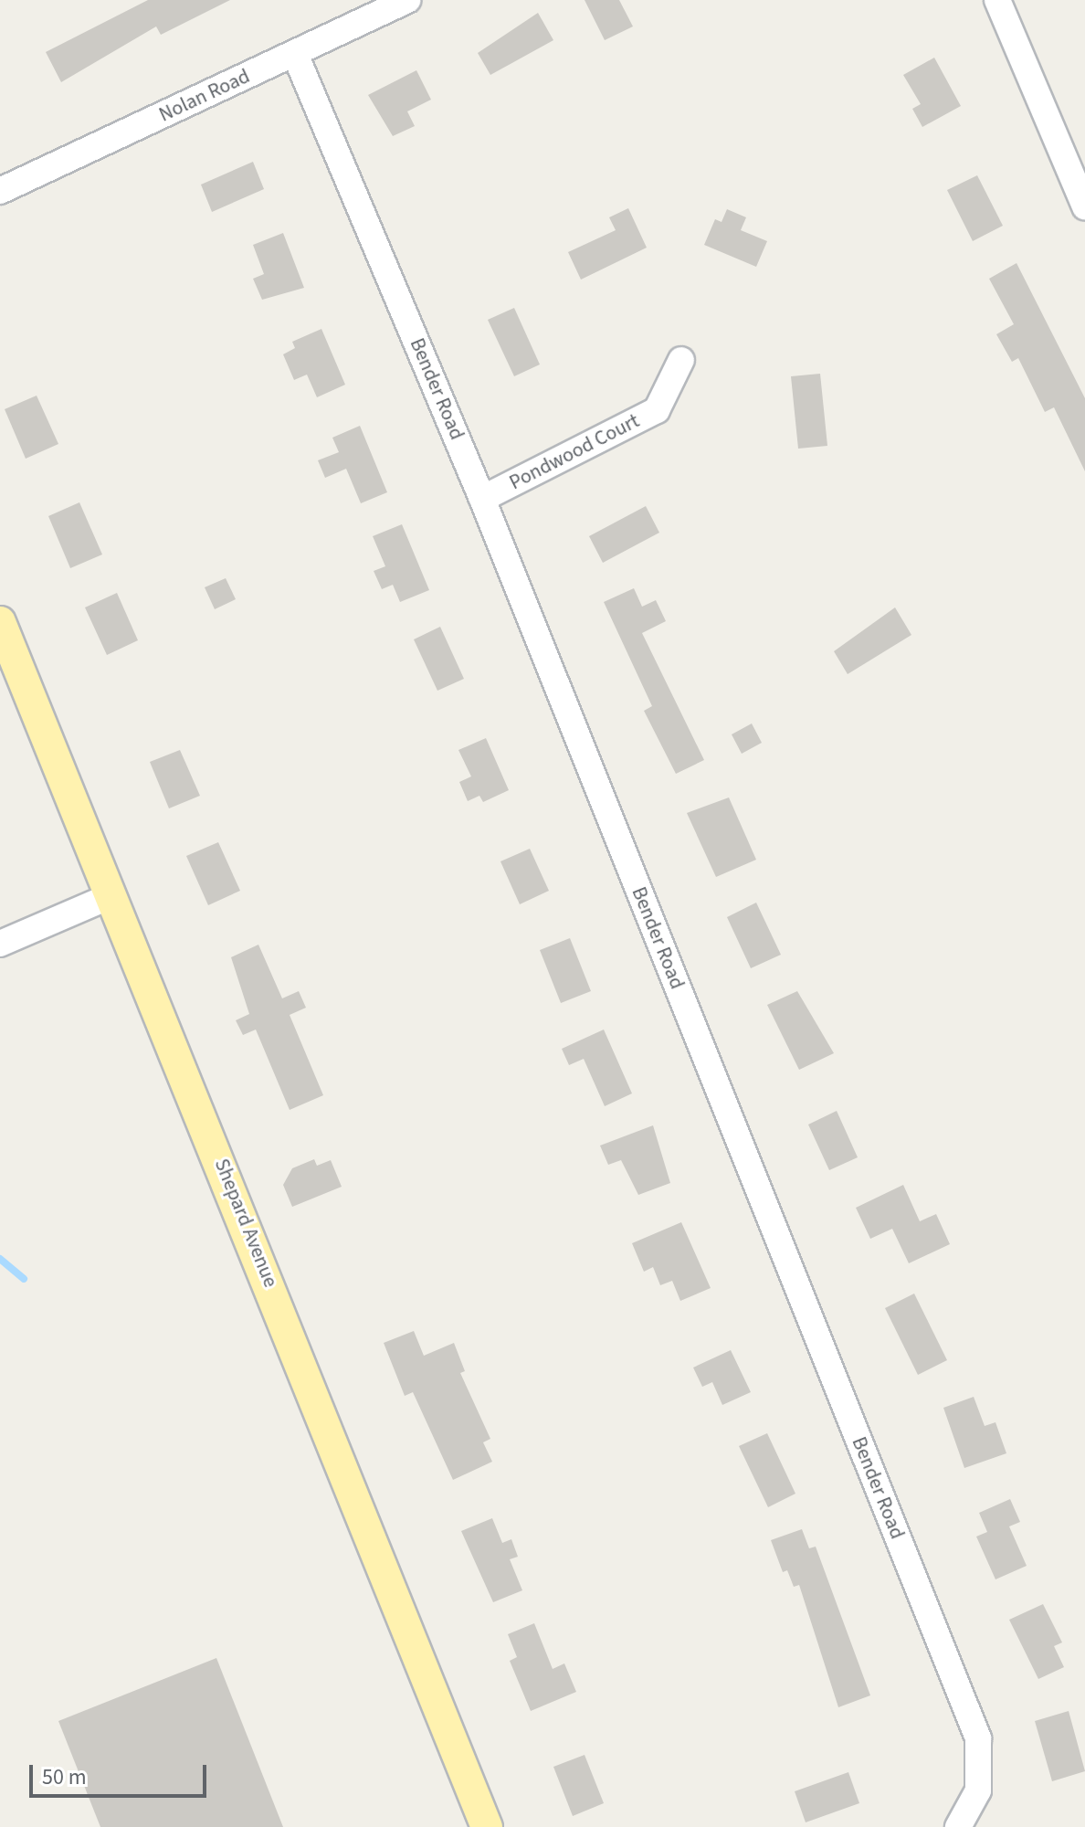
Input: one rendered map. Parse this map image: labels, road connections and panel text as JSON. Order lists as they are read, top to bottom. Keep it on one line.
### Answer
{"streets":{"main road":["Shepard Avenue"],"street":["Nolan Road","Bender Road","Pondwood Court"]},"crossings":[["Nolan Road","Bender Road"],["Bender Road","Pondwood Court"]],"scale_bar":"50 m"}
